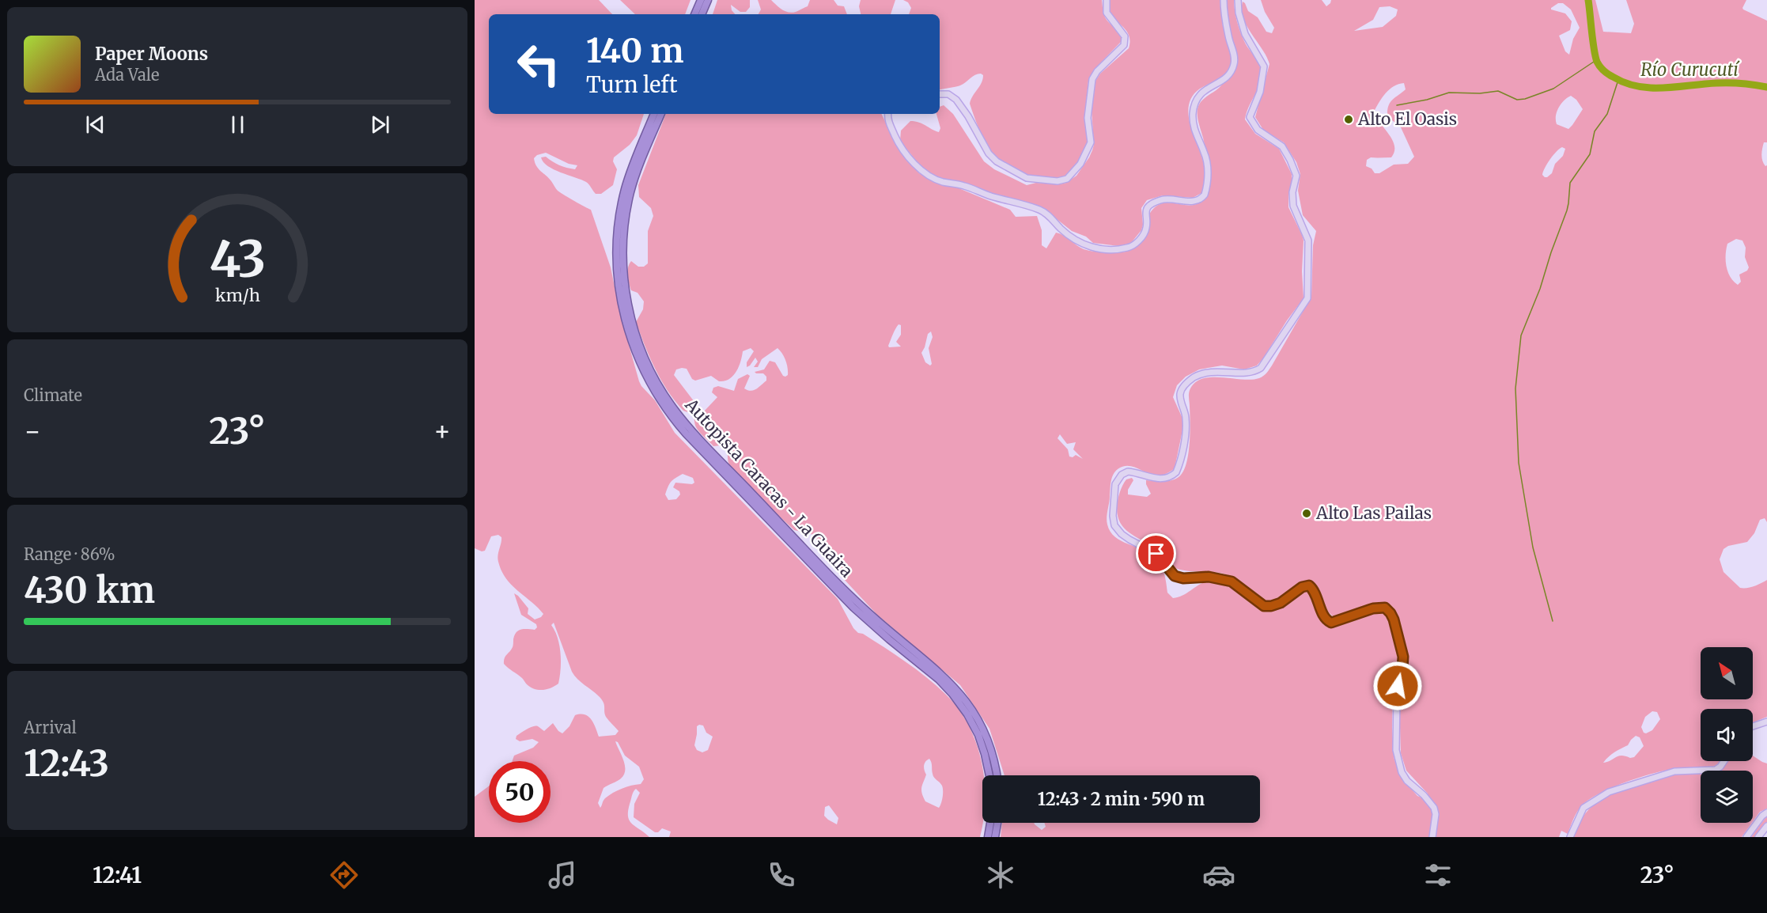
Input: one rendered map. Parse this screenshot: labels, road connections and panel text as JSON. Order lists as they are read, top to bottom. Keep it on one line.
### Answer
{"streets":{"highway":["Autopista Caracas - La Guaira"]},"water":["Río Curucutí"],"places":["Alto El Oasis","Alto Las Pailas"],"north":"top left","page":{"turn":["140 m","Turn left"],"song":["Paper Moons","Ada Vale"],"tile":["Climate",["Range · 86%","430 km"],["Arrival","12:43"]],"heat":["−","23°","+"],"limit":"50","trip":"12:43 · 2 min · 590 m","tabs":["12:41","23°"],"gauge":["43","km/h"]}}
